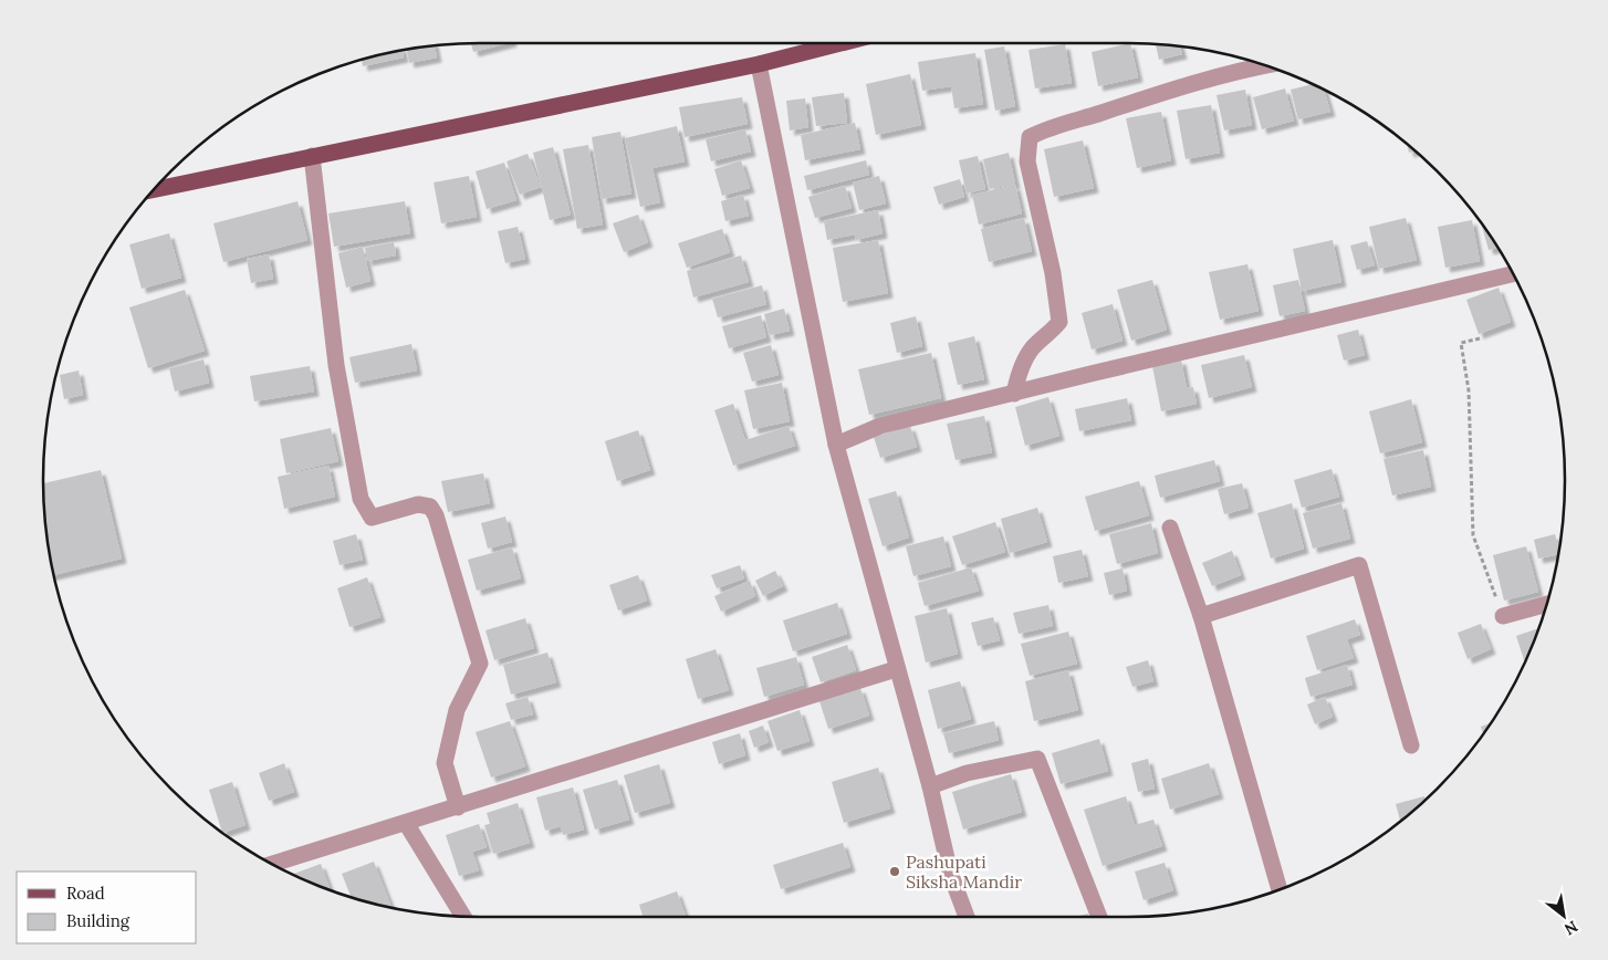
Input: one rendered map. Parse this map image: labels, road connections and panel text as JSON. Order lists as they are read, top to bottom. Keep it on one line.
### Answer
{"places":["Pashupati Siksha Mandir"],"legend":["Road","Building"],"north":"bottom right"}
